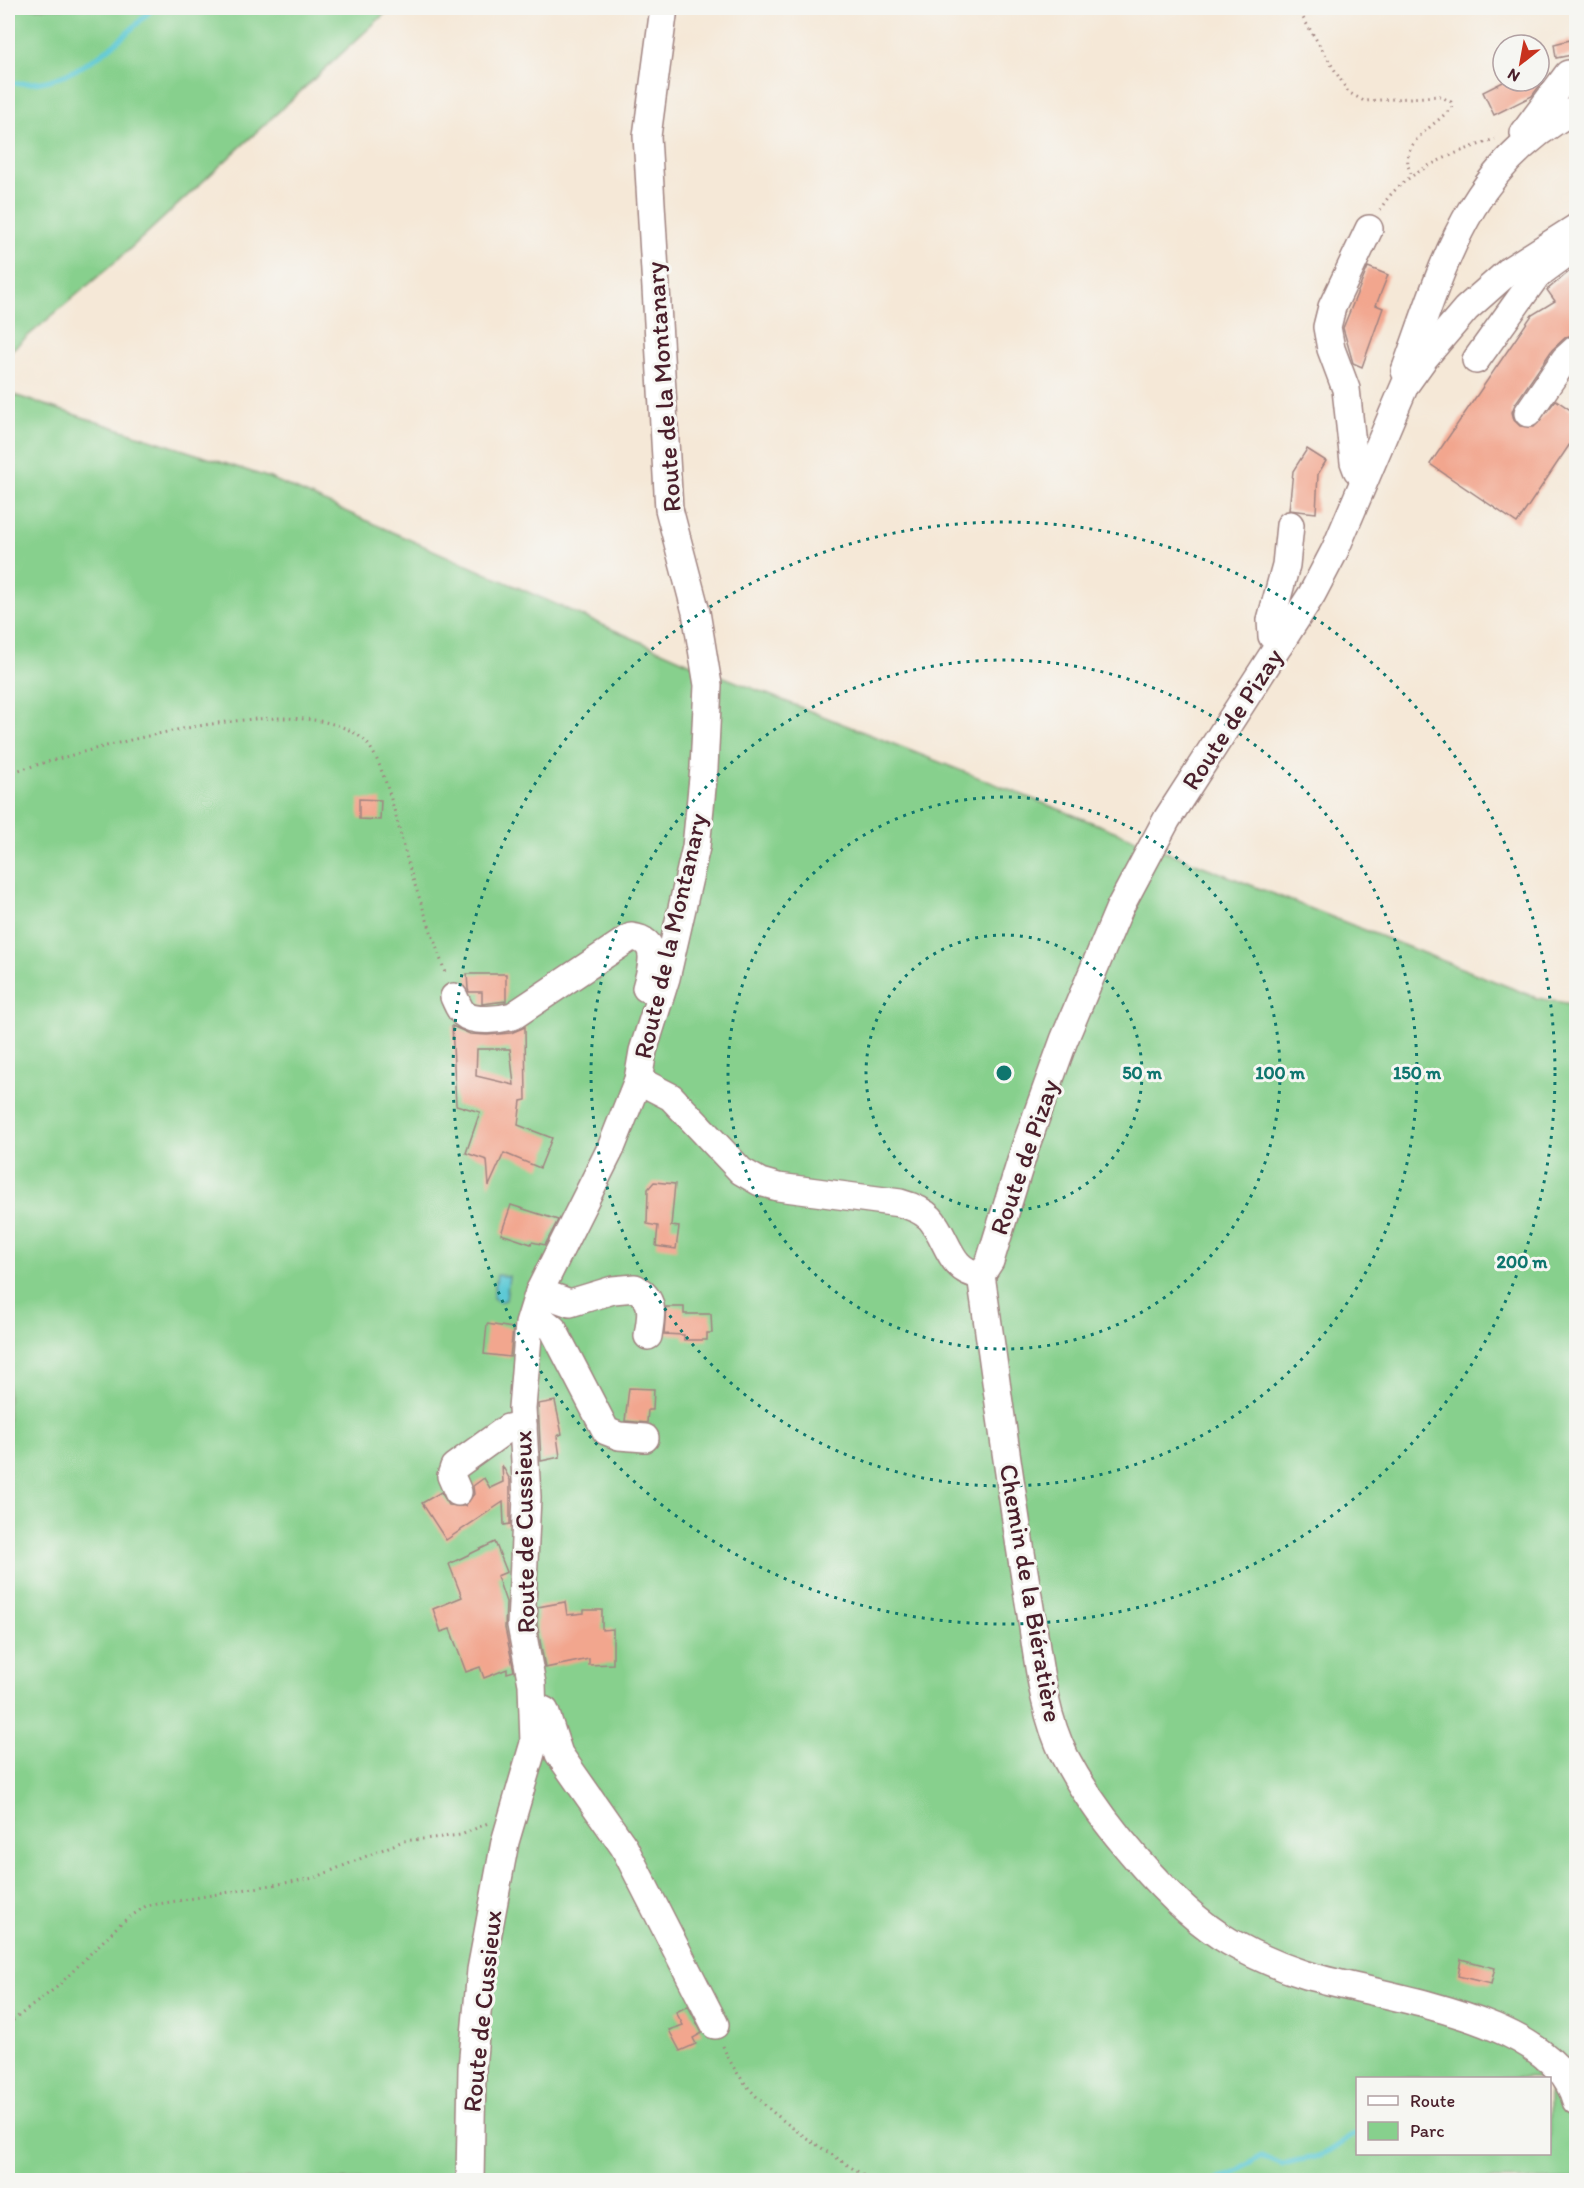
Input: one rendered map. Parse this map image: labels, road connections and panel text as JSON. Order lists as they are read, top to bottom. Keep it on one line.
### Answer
{"streets":{"street":["Route de la Montanary","Route de Pizay","Route de Cussieux","Chemin de la Biératière"]},"crossings":[["Route de la Montanary","Route de Cussieux"],["Route de Pizay","Chemin de la Biératière"]],"legend":["Route","Parc"],"north":"bottom left","rings":["50 m","100 m","150 m","200 m"]}
